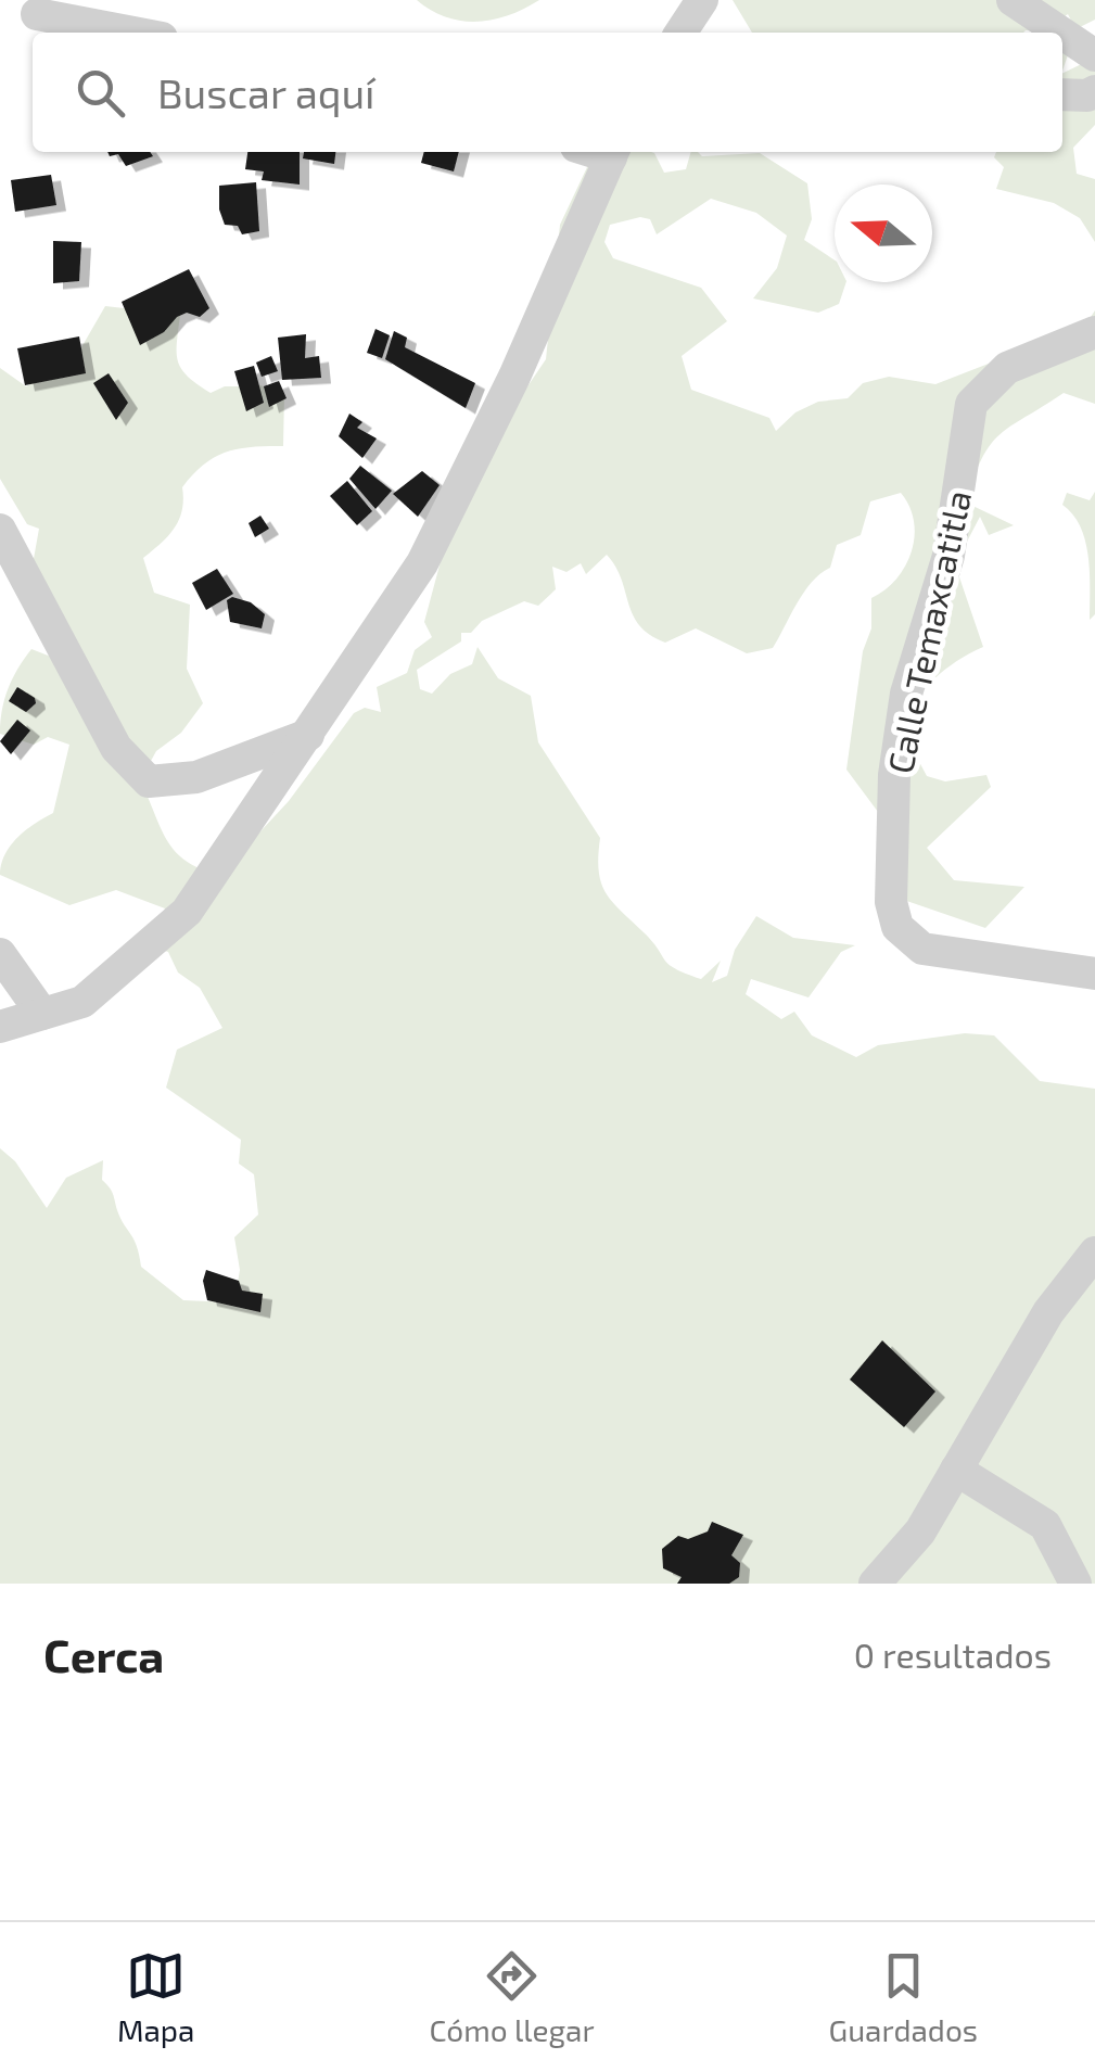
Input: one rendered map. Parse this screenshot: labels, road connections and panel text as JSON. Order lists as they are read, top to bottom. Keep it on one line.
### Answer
{"streets":{"street":["Calle Temaxcatitla"]},"north":"left","page":{"search":"Buscar aquí","heading":["Cerca","0 resultados"],"nav":["Mapa","Cómo llegar","Guardados"]}}
